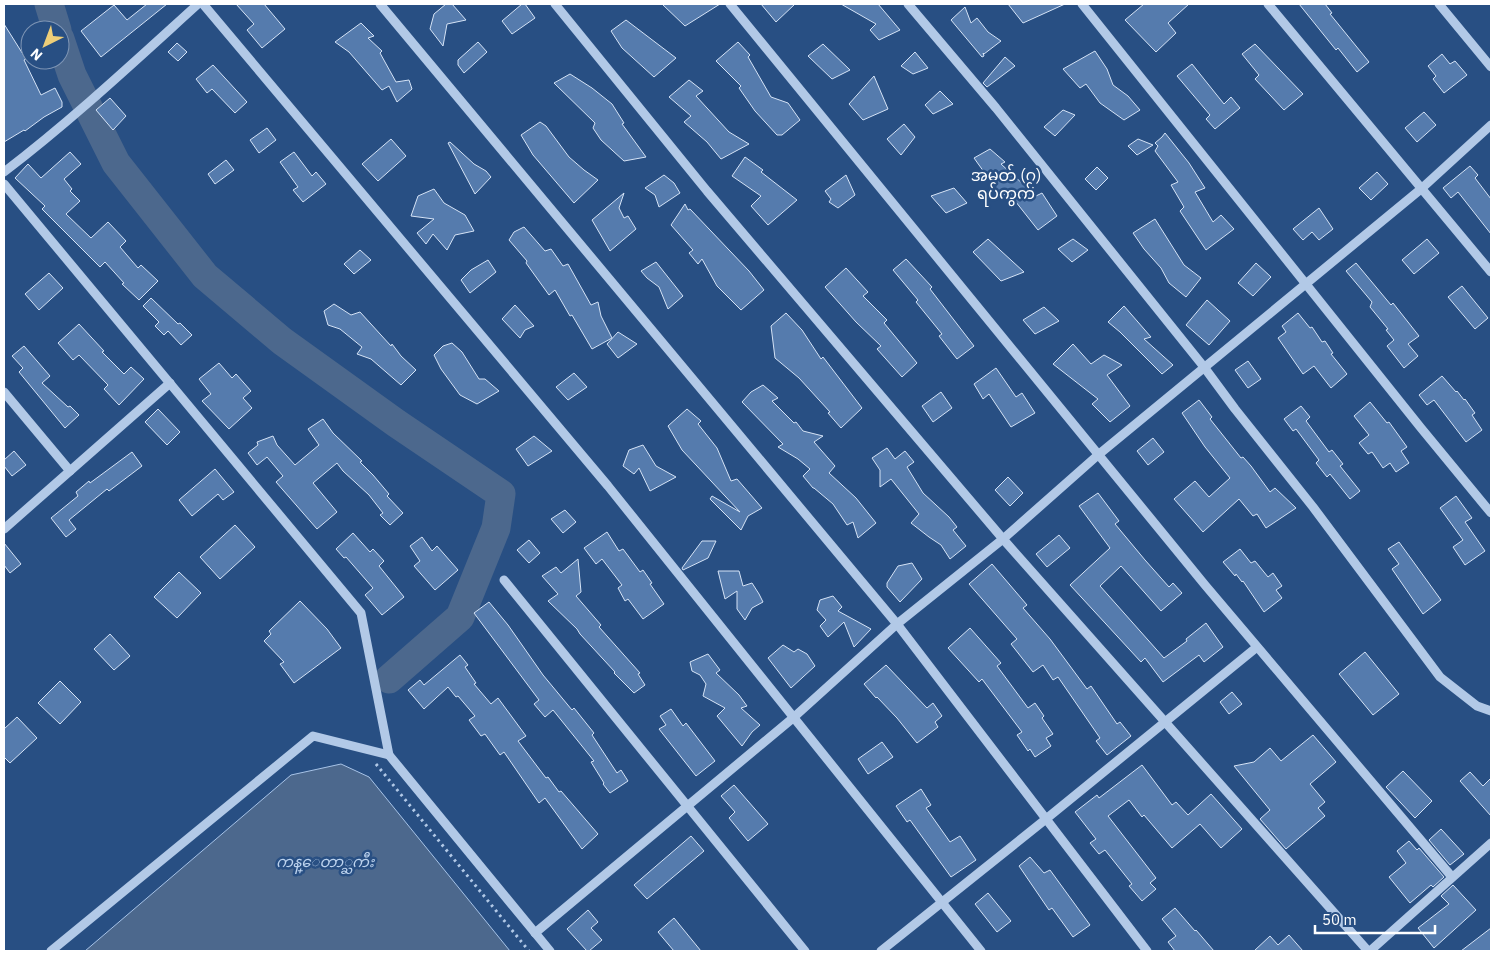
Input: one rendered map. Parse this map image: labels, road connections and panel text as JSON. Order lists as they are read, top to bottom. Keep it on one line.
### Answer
{"districts":["အမှတ် (၇) ရပ်ကွက်"],"water":["ကန္ေတာ္ႀကီး"],"scale_bar":"50 m","north":"bottom left"}
